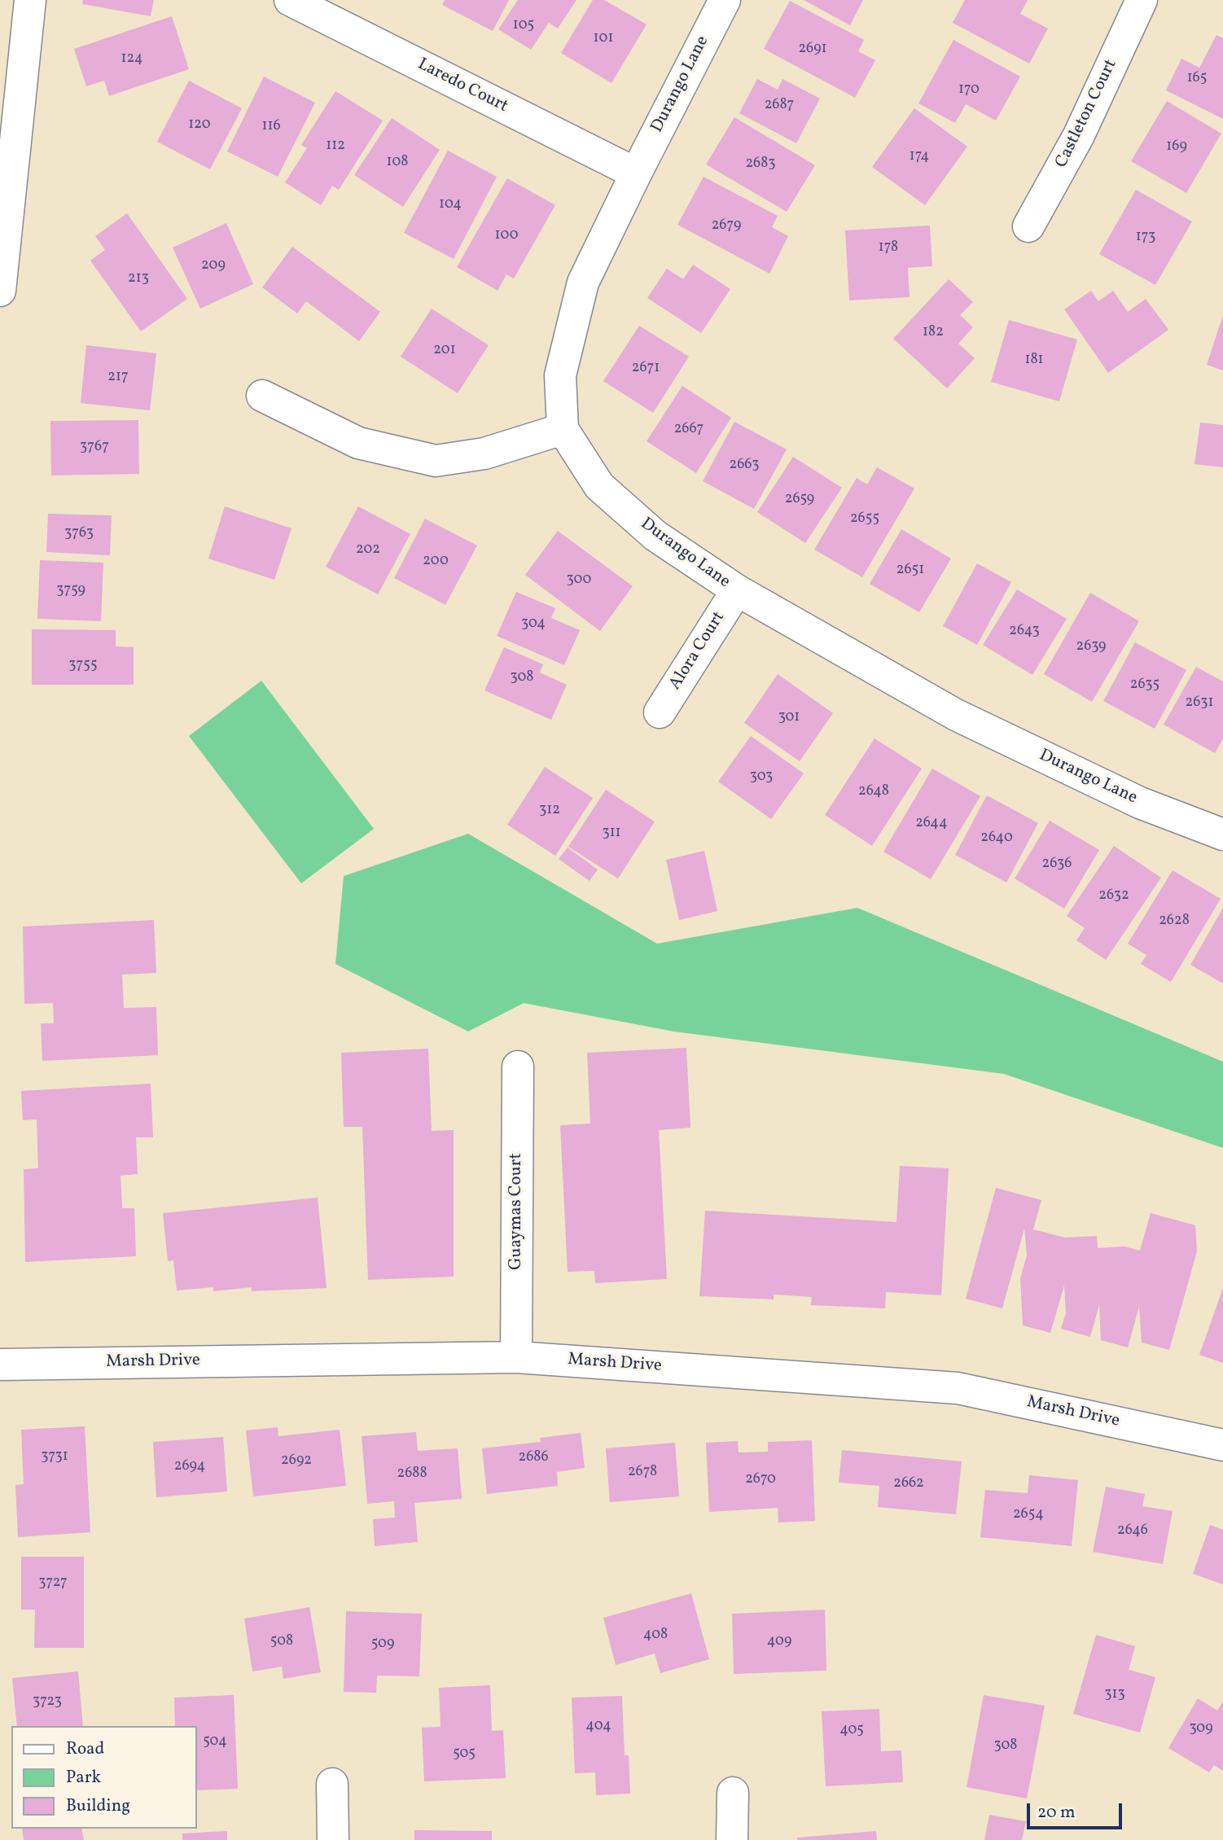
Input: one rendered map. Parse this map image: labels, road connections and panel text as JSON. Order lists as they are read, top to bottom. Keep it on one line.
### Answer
{"streets":{"street":["Durango Lane","Laredo Court","Castleton Court","Alora Court","Guaymas Court","Marsh Drive"]},"crossings":[["Durango Lane","Laredo Court"],["Durango Lane","Alora Court"],["Guaymas Court","Marsh Drive"]],"house_numbers":["105","101","2691","124","165","170","2687","120","116","112","169","174","108","2683","104","2679","100","173","178","209","213","182","201","181","2671","217","2667","3767","2663","2659","2655","3763","202","200","2651","300","3759","304","2643","2639","3755","308","2635","2631","301","303","2648","312","2644","311","2640","2636","2632","2628","3731","2686","2692","2694","2678","2688","2670","2662","2654","2646","3727","408","508","409","509","313","3723","404","309","405","504","308","505"],"legend":["Road","Park","Building"],"scale_bar":"20 m"}
